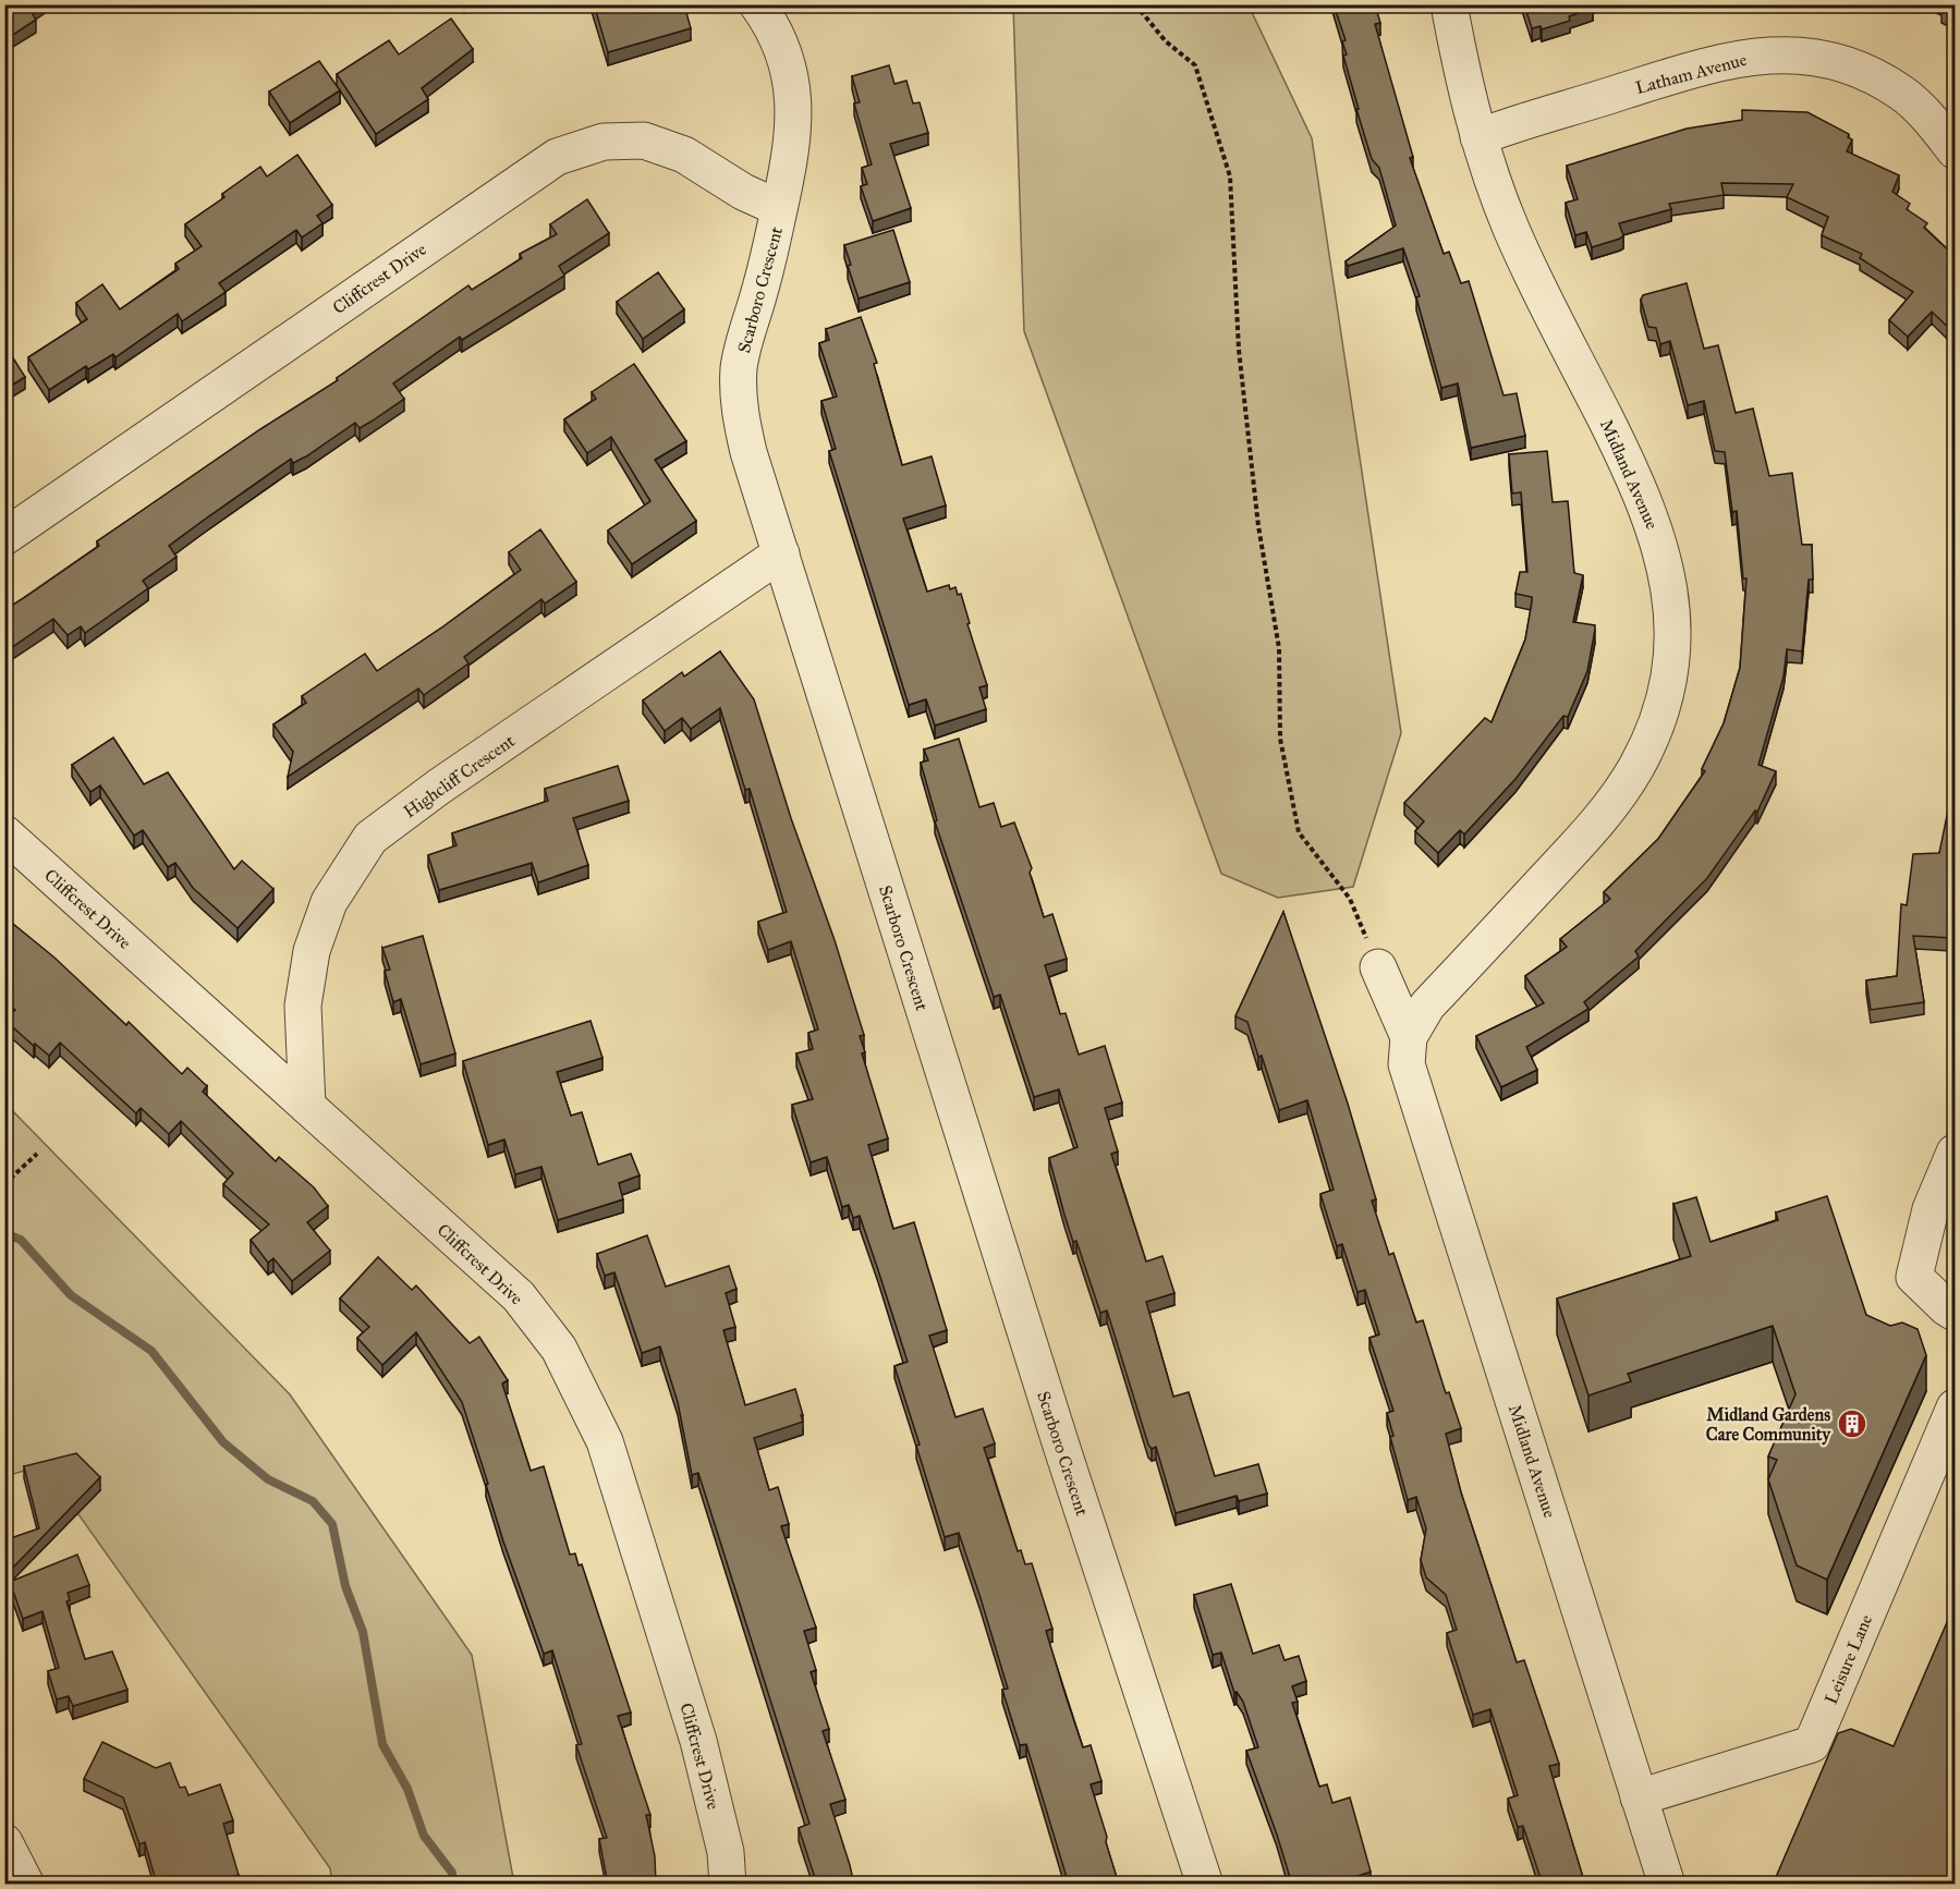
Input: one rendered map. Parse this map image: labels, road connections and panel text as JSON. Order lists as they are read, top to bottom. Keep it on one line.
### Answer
{"streets":{"street":["Latham Avenue","Cliffcrest Drive","Scarboro Crescent","Midland Avenue","Highcliff Crescent","Leisure Lane"]},"crossings":[["Latham Avenue","Midland Avenue"],["Cliffcrest Drive","Scarboro Crescent"],["Cliffcrest Drive","Highcliff Crescent"],["Scarboro Crescent","Highcliff Crescent"],["Midland Avenue","Leisure Lane"]],"places":{"building":["Midland Gardens Care Community"]}}
